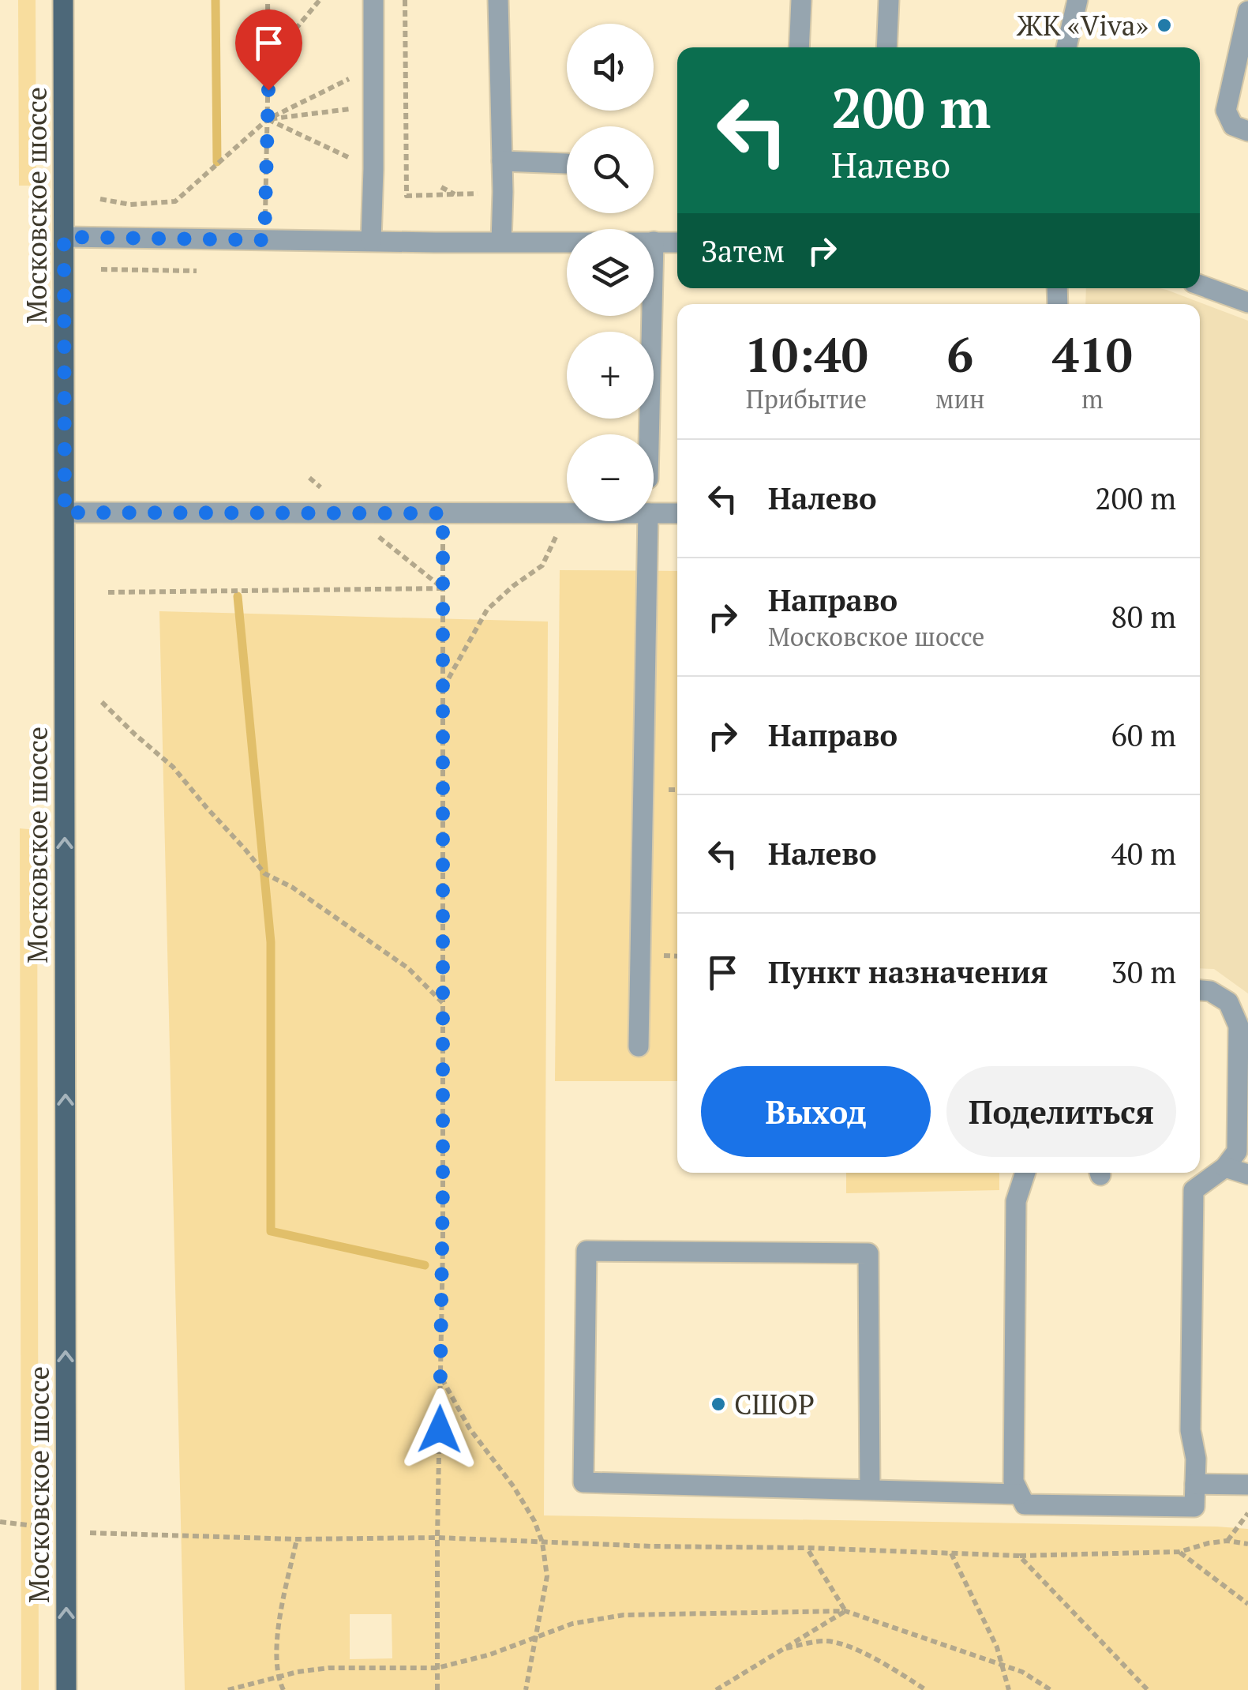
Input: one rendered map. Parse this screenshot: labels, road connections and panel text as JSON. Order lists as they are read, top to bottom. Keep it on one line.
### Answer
{"streets":{"main road":["Московское шоссе"]},"one_way":["Московское шоссе"],"places":["ЖК «Viva»","СШОР"],"page":{"map_buttons":["+","−"],"turn":["200 m","Налево"],"then":"Затем","eta":["10:40","Прибытие","6","мин","410","m"],"list":[{"name":"Налево","value":"200 m"},{"name":"Направо","note":"Московское шоссе","value":"80 m"},{"name":"Направо","value":"60 m"},{"name":"Налево","value":"40 m"},{"name":"Пункт назначения","value":"30 m"}],"buttons":["Выход","Поделиться"]}}
